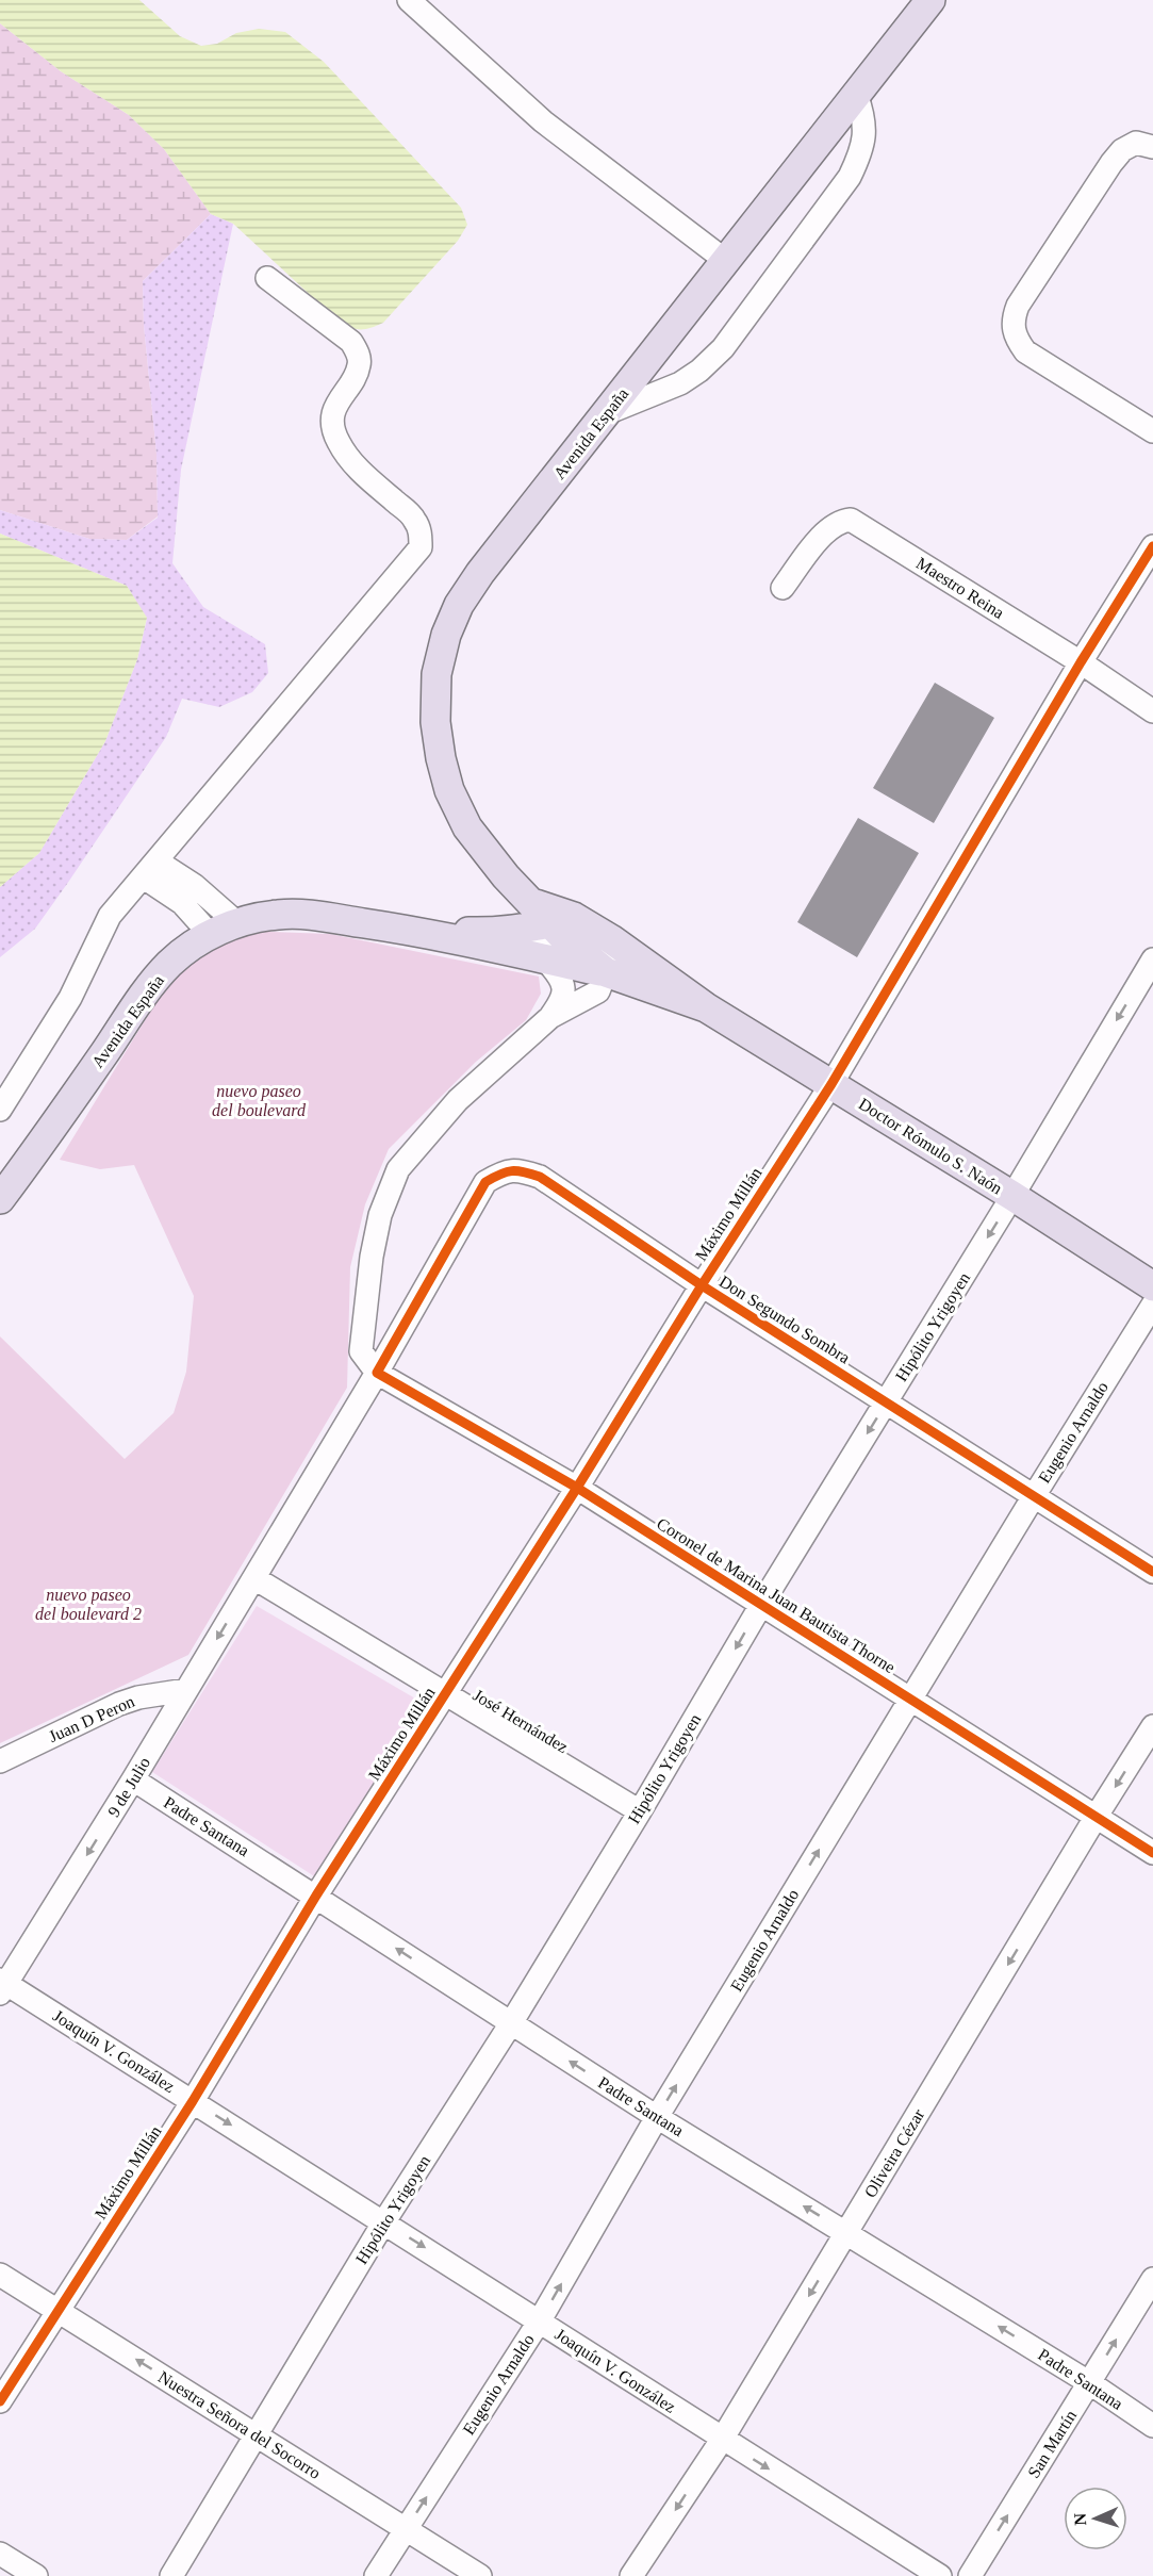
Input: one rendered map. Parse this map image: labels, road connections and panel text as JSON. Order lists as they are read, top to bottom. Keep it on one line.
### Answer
{"streets":{"main road":["Avenida España","Doctor Rómulo S. Naón"],"street":["Maestro Reina","Máximo Millán","Don Segundo Sombra","Hipólito Yrigoyen","Eugenio Arnaldo","Coronel de Marina Juan Bautista Thorne","Juan D Peron","José Hernández","9 de Julio","Padre Santana","Joaquín V. González","Oliveira Cézar","Nuestra Señora del Socorro","San Martín"]},"crossings":[["Avenida España","Doctor Rómulo S. Naón"],["Maestro Reina","Máximo Millán"],["Doctor Rómulo S. Naón","Máximo Millán"],["Doctor Rómulo S. Naón","Hipólito Yrigoyen"],["Máximo Millán","Don Segundo Sombra"],["Máximo Millán","Coronel de Marina Juan Bautista Thorne"],["Máximo Millán","José Hernández"],["Máximo Millán","Padre Santana"],["Máximo Millán","Joaquín V. González"],["Máximo Millán","Nuestra Señora del Socorro"],["Don Segundo Sombra","Hipólito Yrigoyen"],["Don Segundo Sombra","Eugenio Arnaldo"],["Don Segundo Sombra","Coronel de Marina Juan Bautista Thorne"],["Don Segundo Sombra","José Hernández"],["Don Segundo Sombra","9 de Julio"],["Hipólito Yrigoyen","Coronel de Marina Juan Bautista Thorne"],["Hipólito Yrigoyen","José Hernández"],["Hipólito Yrigoyen","Padre Santana"],["Hipólito Yrigoyen","Joaquín V. González"],["Hipólito Yrigoyen","Nuestra Señora del Socorro"],["Eugenio Arnaldo","Coronel de Marina Juan Bautista Thorne"],["Eugenio Arnaldo","Padre Santana"],["Eugenio Arnaldo","Joaquín V. González"],["Eugenio Arnaldo","Nuestra Señora del Socorro"],["Coronel de Marina Juan Bautista Thorne","Oliveira Cézar"],["Juan D Peron","9 de Julio"],["José Hernández","9 de Julio"],["9 de Julio","Padre Santana"],["9 de Julio","Joaquín V. González"],["Padre Santana","Oliveira Cézar"],["Padre Santana","San Martín"],["Joaquín V. González","Oliveira Cézar"]],"one_way":["Hipólito Yrigoyen","Eugenio Arnaldo","9 de Julio","Padre Santana","Joaquín V. González","Oliveira Cézar","Nuestra Señora del Socorro","San Martín"],"parks":["nuevo paseo del boulevard","nuevo paseo del boulevard 2"],"north":"left"}
